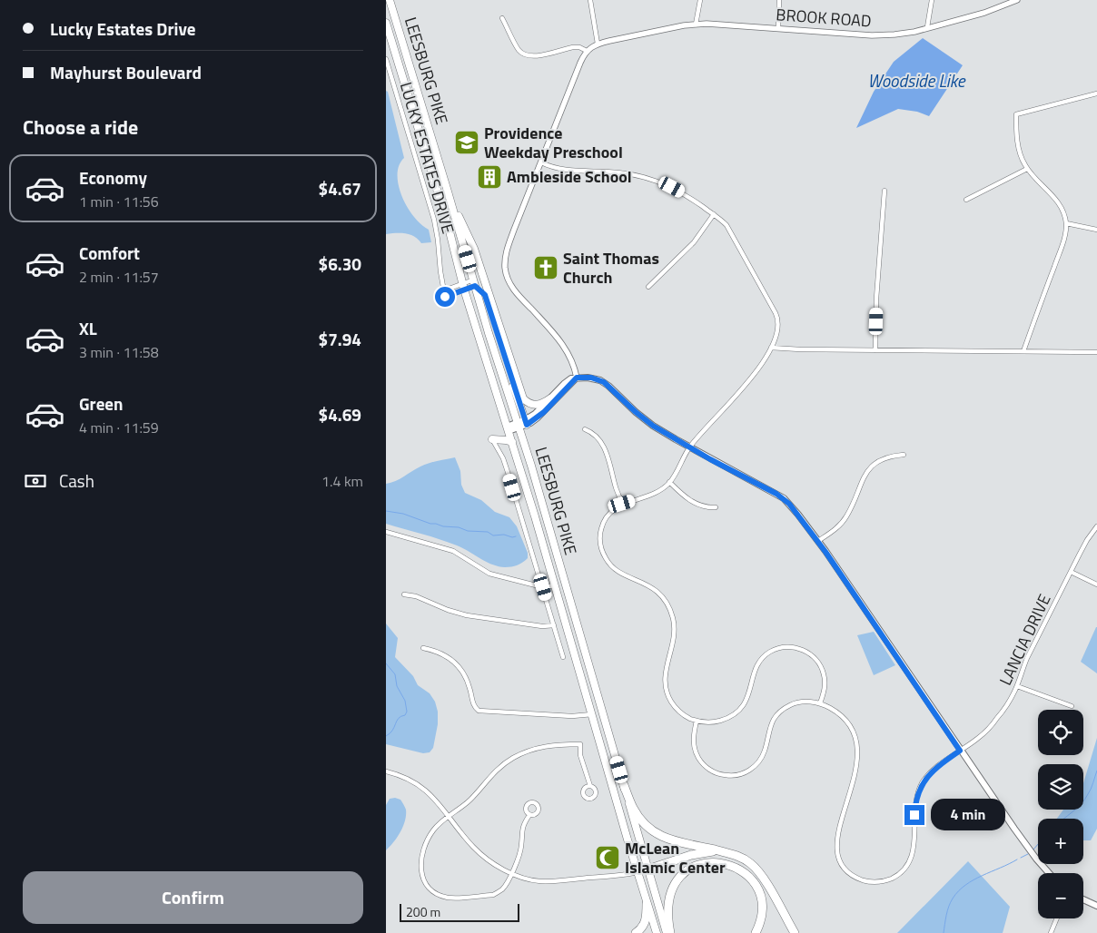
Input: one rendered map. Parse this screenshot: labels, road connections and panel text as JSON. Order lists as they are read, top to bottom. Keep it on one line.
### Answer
{"streets":{"highway":["LEESBURG PIKE"],"street":["BROOK ROAD","LUCKY ESTATES DRIVE","LANCIA DRIVE"]},"crossings":[["LEESBURG PIKE","LUCKY ESTATES DRIVE"]],"water":["Woodside Like"],"places":{"school or university":["Providence Weekday Preschool"],"building":["Ambleside School"],"church":["Saint Thomas Church"],"mosque":["McLean Islamic Center"]},"scale_bar":"200 m","page":{"banner":["Lucky Estates Drive","Mayhurst Boulevard"],"heading":"Choose a ride","list":[{"name":"Economy","note":"1 min · 11:56","value":"$4.67"},{"name":"Comfort","note":"2 min · 11:57","value":"$6.30"},{"name":"XL","note":"3 min · 11:58","value":"$7.94"},{"name":"Green","note":"4 min · 11:59","value":"$4.69"}],"pay":["Cash","1.4 km"],"map_buttons":["+","−"],"bubble":"4 min","buttons":"Confirm","scale":"200 m"}}
